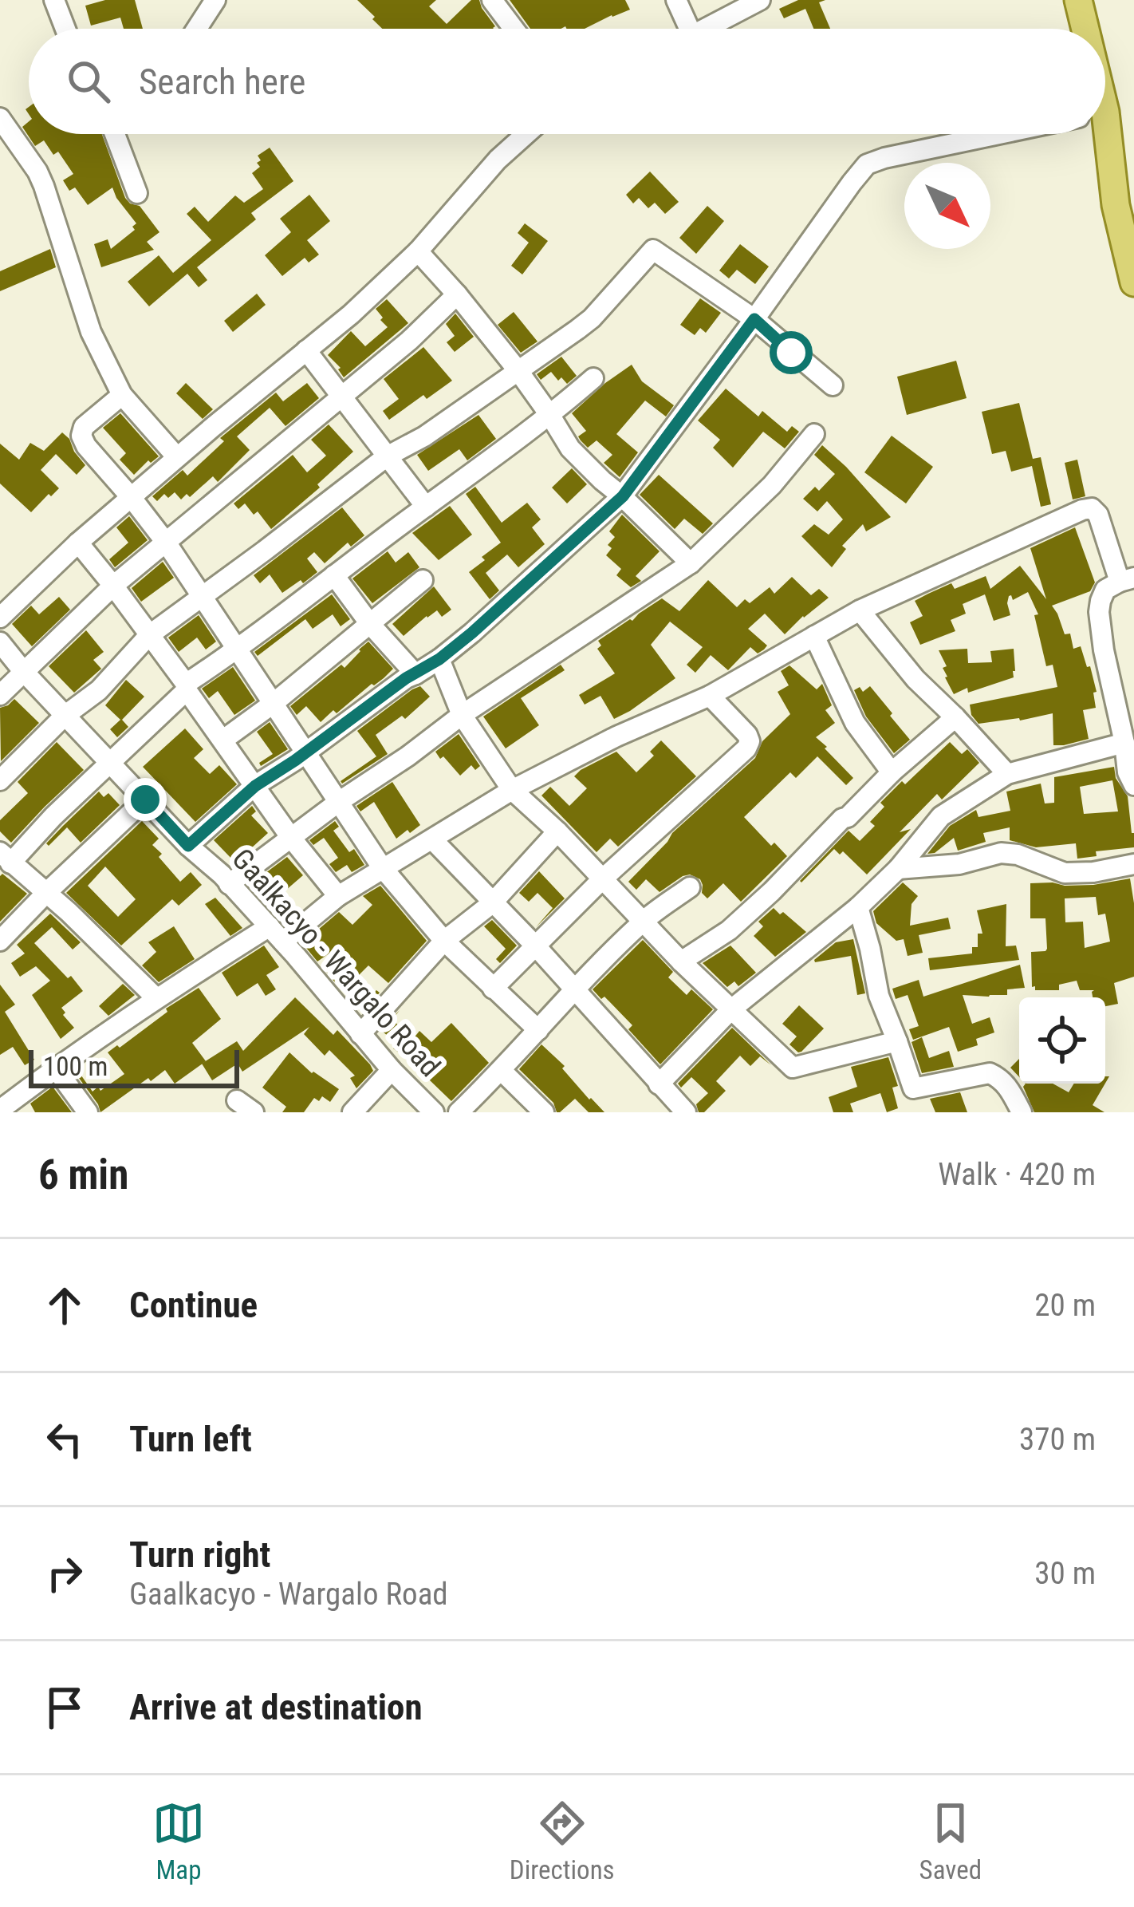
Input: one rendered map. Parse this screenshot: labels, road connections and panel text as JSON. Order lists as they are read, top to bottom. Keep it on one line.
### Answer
{"streets":{"street":["Gaalkacyo - Wargalo Road"]},"scale_bar":"100 m","north":"bottom right","page":{"search":"Search here","scale":"100 m","heading":["6 min","Walk · 420 m"],"list":[["Continue","20 m"],["Turn left","370 m"],["Turn right","Gaalkacyo - Wargalo Road","30 m"],"Arrive at destination"],"nav":["Map","Directions","Saved"]}}
